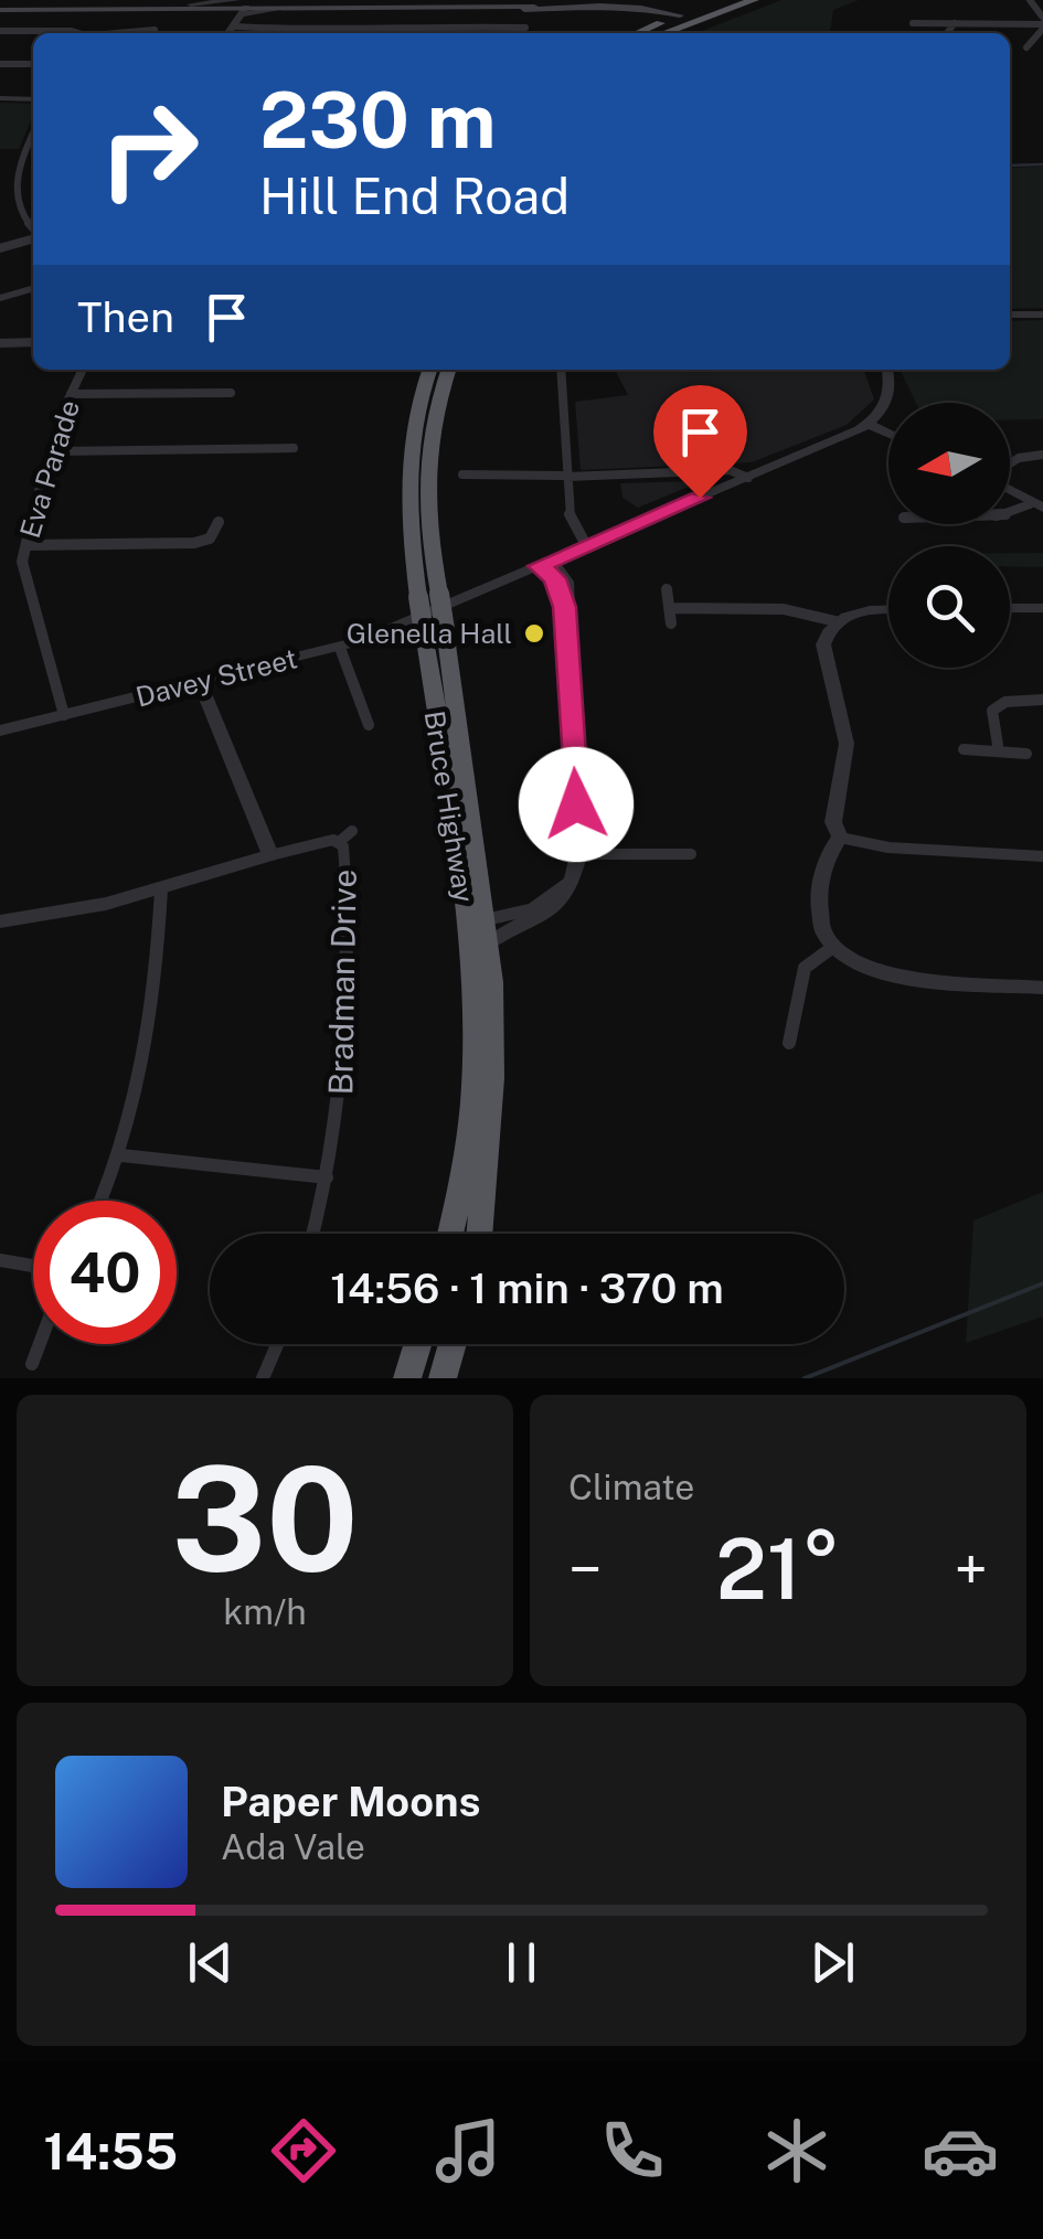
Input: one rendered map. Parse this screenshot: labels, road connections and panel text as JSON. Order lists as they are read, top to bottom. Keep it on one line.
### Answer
{"streets":{"highway":["Bruce Highway"],"street":["Eva Parade","Davey Street","Bradman Drive"]},"crossings":[["Eva Parade","Davey Street"]],"places":["Glenella Hall"],"north":"left","page":{"turn":["230 m","Hill End Road"],"then":"Then","limit":"40","trip":"14:56 · 1 min · 370 m","tile":[["30","km/h"],"Climate"],"heat":["−","21°","+"],"song":["Paper Moons","Ada Vale"],"tabs":"14:55"}}
